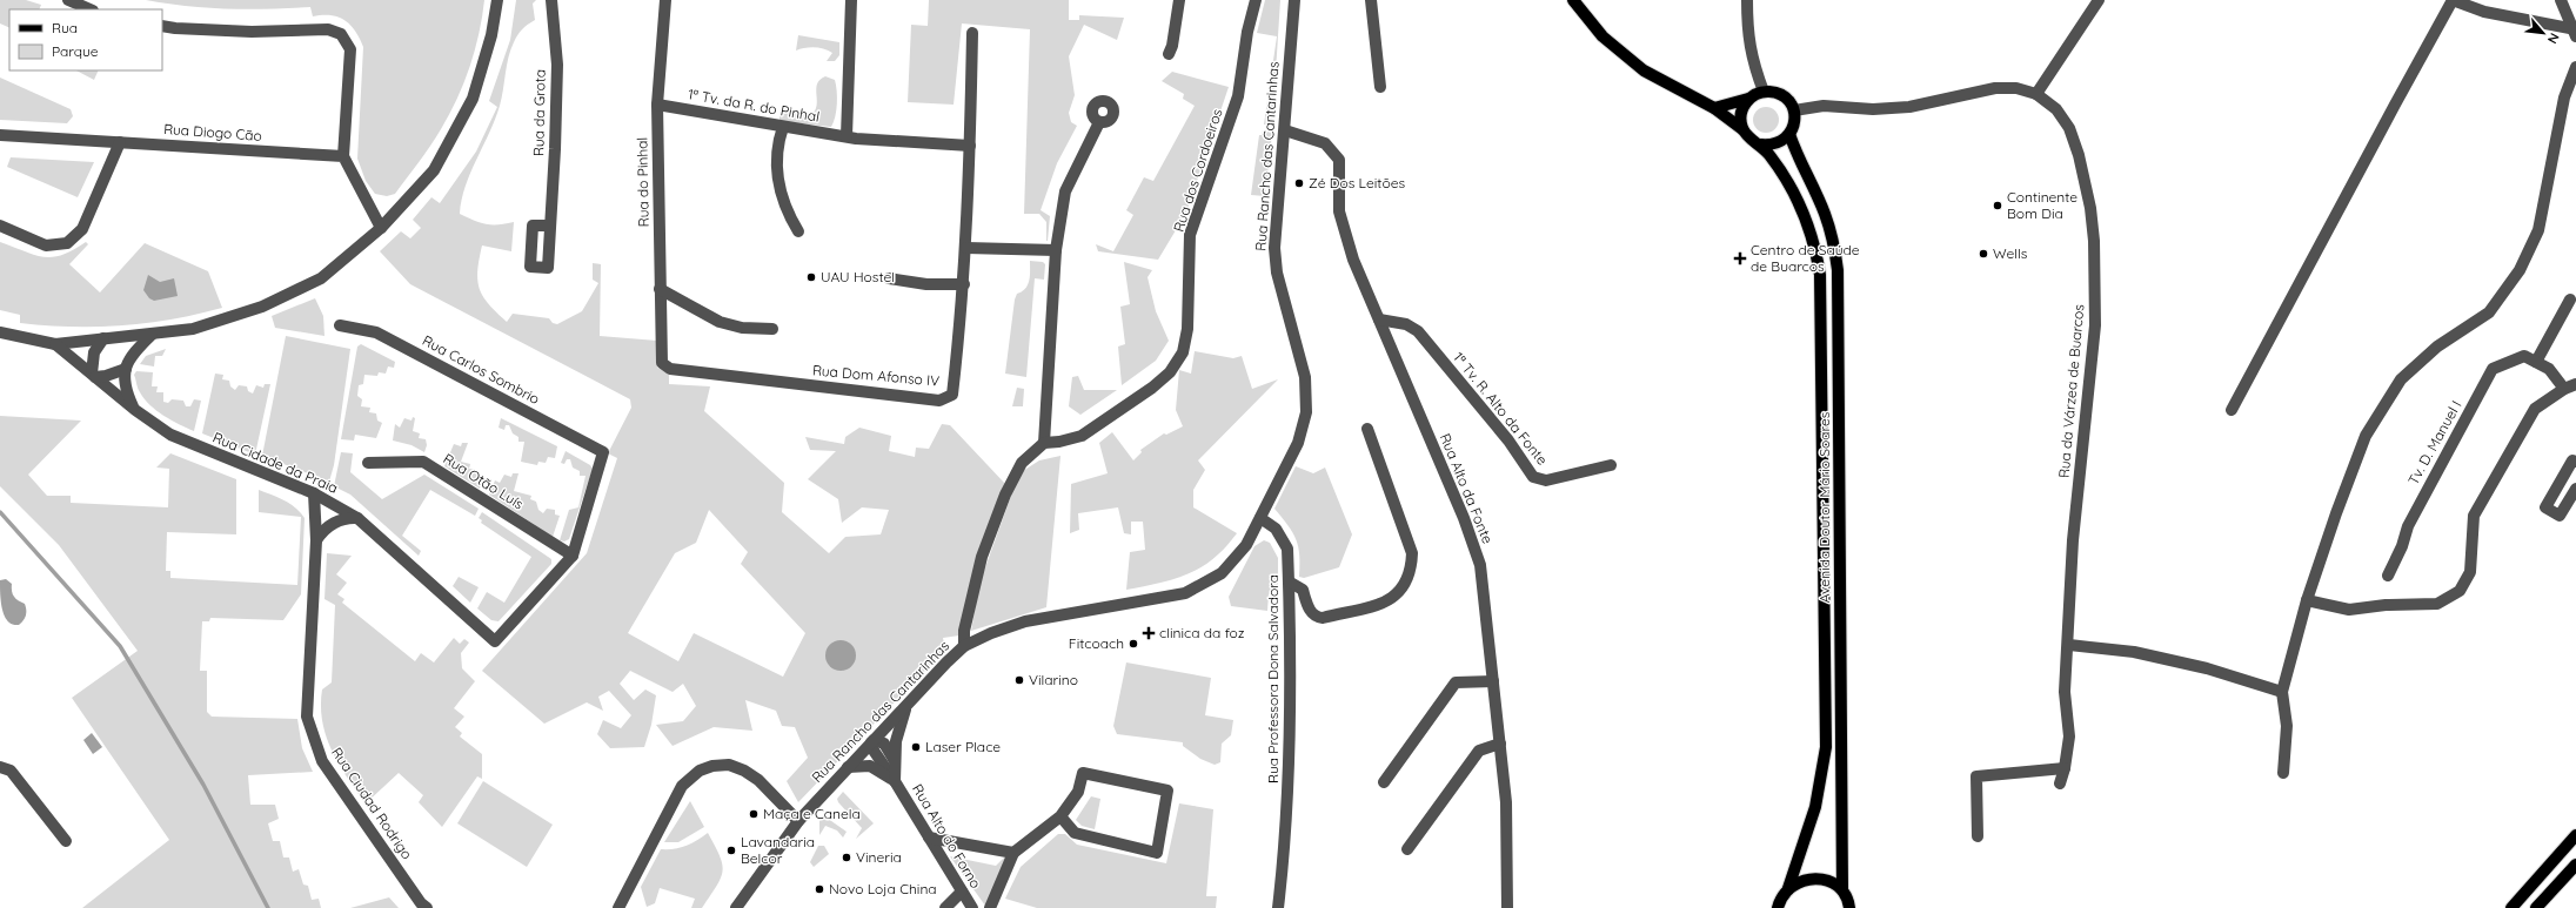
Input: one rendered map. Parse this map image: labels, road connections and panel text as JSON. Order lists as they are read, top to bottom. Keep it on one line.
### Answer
{"streets":{"main road":["Avenida Doutor Mário Soares"],"street":["1ª Tv. da R. do Pinhal","Rua da Grota","Rua Diogo Cão","Rua Rancho das Cantarinhas","Rua dos Cordoeiros","Rua do Pinhal","Rua Carlos Sombrio","Rua Dom Afonso IV","Rua da Várzea de Buarcos","1ª Tv. R. Alto da Fonte","Tv. D. Manuel I","Rua Cidade da Praia","Rua Otão Luís","Rua Alto da Fonte","Rua Professora Dona Salvadora","Rua Ciudad Rodrigo","Rua Alto do Forno"]},"crossings":[["1ª Tv. da R. do Pinhal","Rua do Pinhal"],["Rua Rancho das Cantarinhas","Rua Alto da Fonte"],["Rua Rancho das Cantarinhas","Rua Professora Dona Salvadora"],["Rua Rancho das Cantarinhas","Rua Alto do Forno"],["Rua do Pinhal","Rua Dom Afonso IV"],["Rua Carlos Sombrio","Rua Cidade da Praia"],["Rua Carlos Sombrio","Rua Otão Luís"],["Rua da Várzea de Buarcos","Avenida Doutor Mário Soares"],["1ª Tv. R. Alto da Fonte","Rua Alto da Fonte"],["Rua Cidade da Praia","Rua Otão Luís"],["Rua Cidade da Praia","Rua Ciudad Rodrigo"]],"places":{"other":["Zé Dos Leitões","Continente Bom Dia","Wells","UAU Hostel","Fitcoach","Vilarino","Laser Place","Maça e Canela","Lavandaria Belcor","Vineria","Novo Loja China"],"health":["Centro de Saúde de Buarcos","clinica da foz"]},"legend":["Rua","Parque"],"north":"bottom right"}
